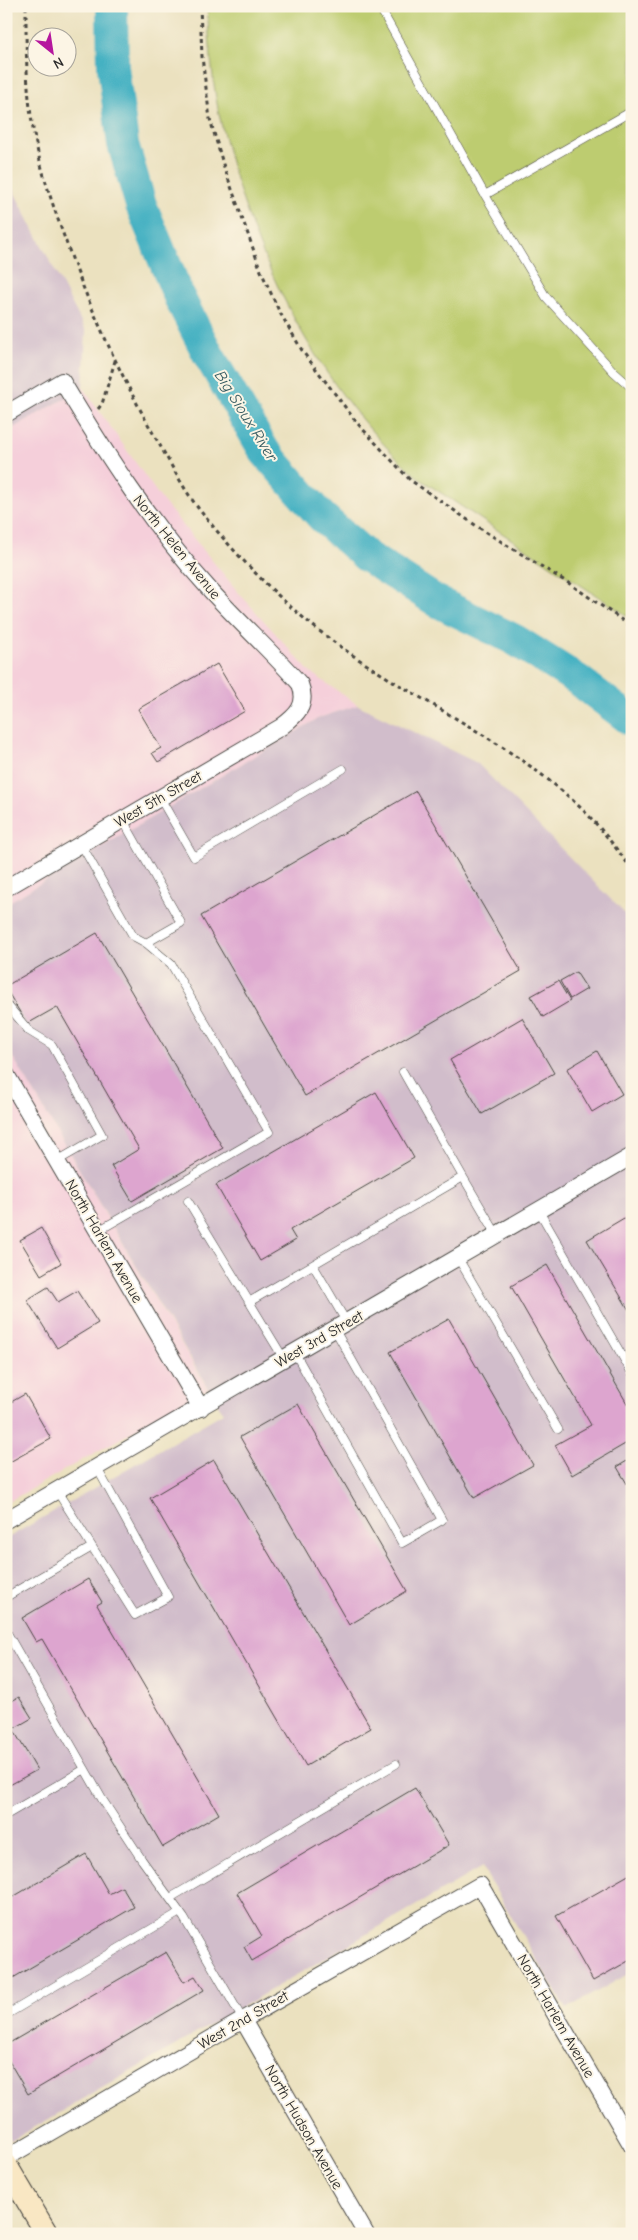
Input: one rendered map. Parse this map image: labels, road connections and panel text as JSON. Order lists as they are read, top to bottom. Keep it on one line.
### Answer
{"streets":{"street":["North Helen Avenue","West 5th Street","North Harlem Avenue","West 3rd Street","West 2nd Street","North Hudson Avenue"]},"crossings":[["North Helen Avenue","West 5th Street"],["North Harlem Avenue","West 3rd Street"],["North Harlem Avenue","West 2nd Street"],["West 2nd Street","North Hudson Avenue"]],"water":["Big Sioux River"],"north":"bottom right"}
